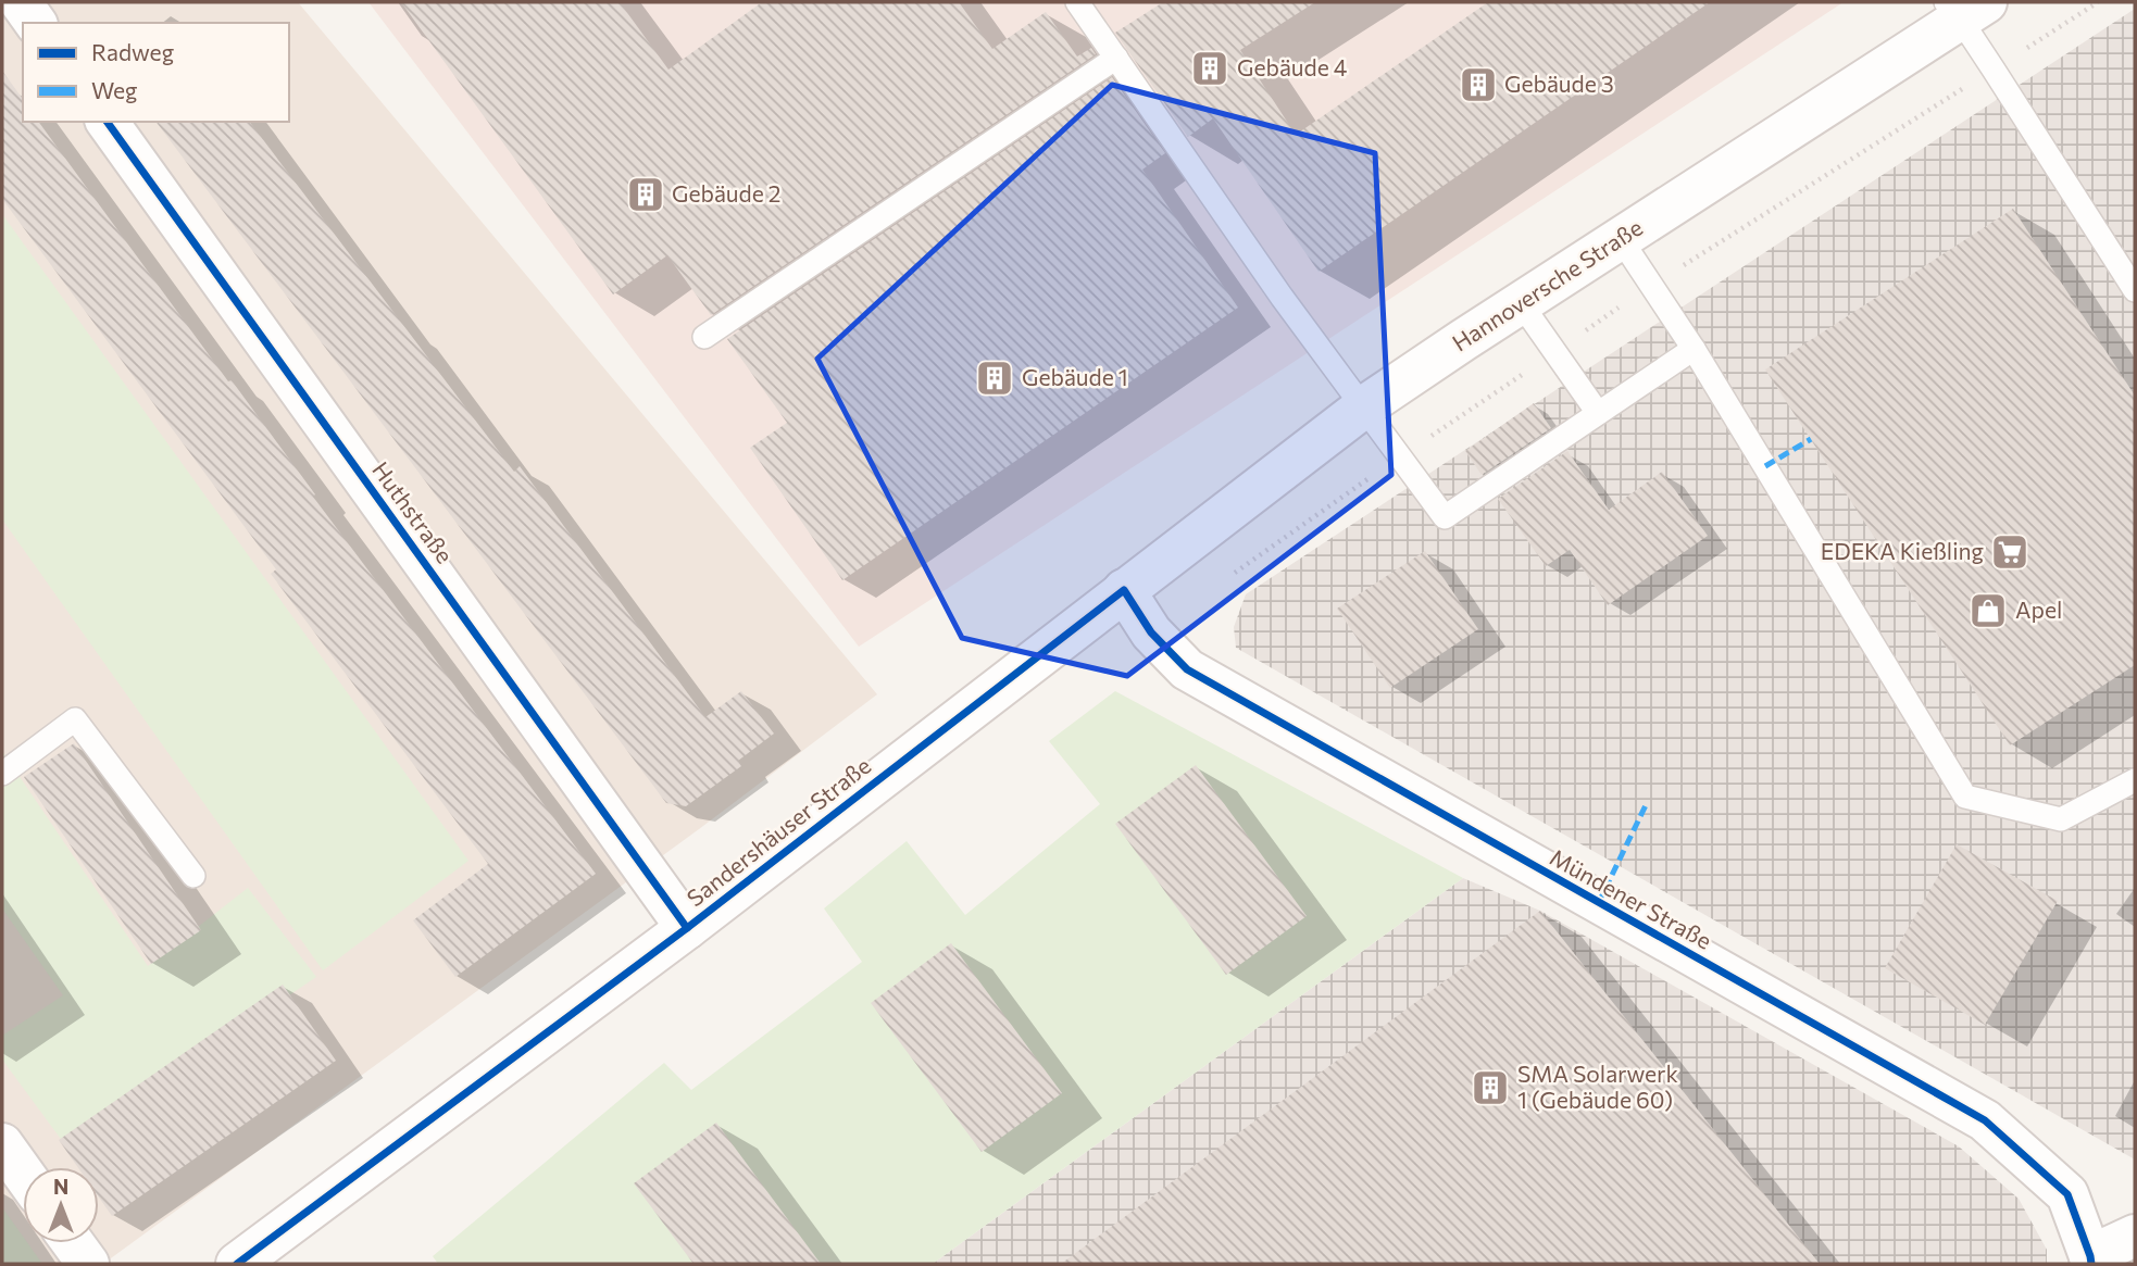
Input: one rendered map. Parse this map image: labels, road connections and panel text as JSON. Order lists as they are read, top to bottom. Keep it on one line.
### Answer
{"streets":{"street":["Hannoversche Straße","Huthstraße","Sandershäuser Straße","Mündener Straße"]},"crossings":[["Hannoversche Straße","Sandershäuser Straße"],["Hannoversche Straße","Mündener Straße"],["Huthstraße","Sandershäuser Straße"],["Sandershäuser Straße","Mündener Straße"]],"places":{"building":["Gebäude 4","Gebäude 3","Gebäude 2","Gebäude 1","SMA Solarwerk 1 (Gebäude 60)"],"supermarket":["EDEKA Kießling"],"shop":["Apel"]},"legend":["Radweg","Weg"],"north":"top"}
